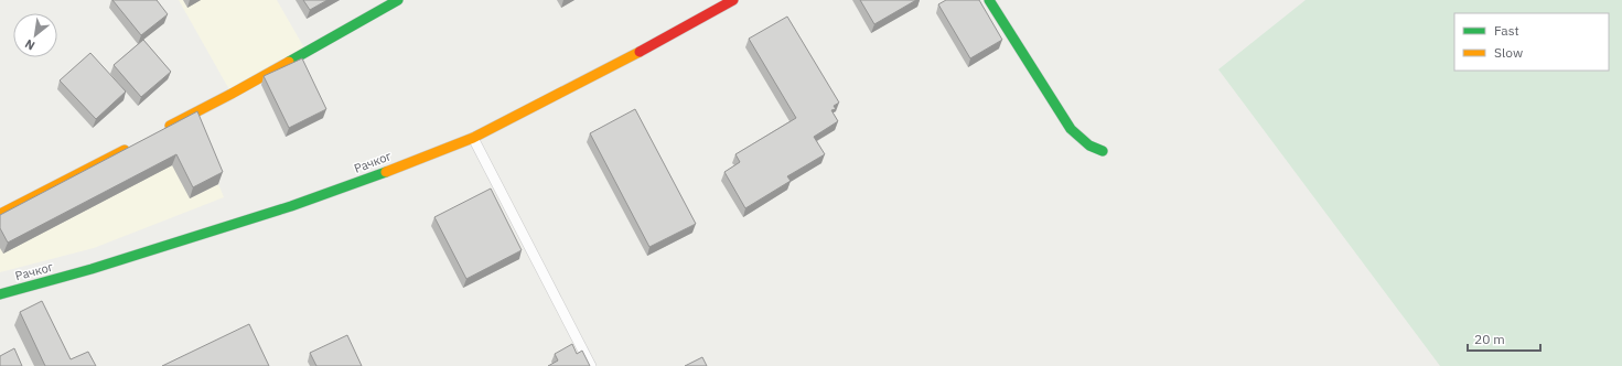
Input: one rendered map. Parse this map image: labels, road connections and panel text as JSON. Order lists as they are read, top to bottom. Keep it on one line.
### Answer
{"streets":{"main road":["Рачког"]},"legend":["Fast","Slow"],"scale_bar":"20 m","north":"bottom left"}
